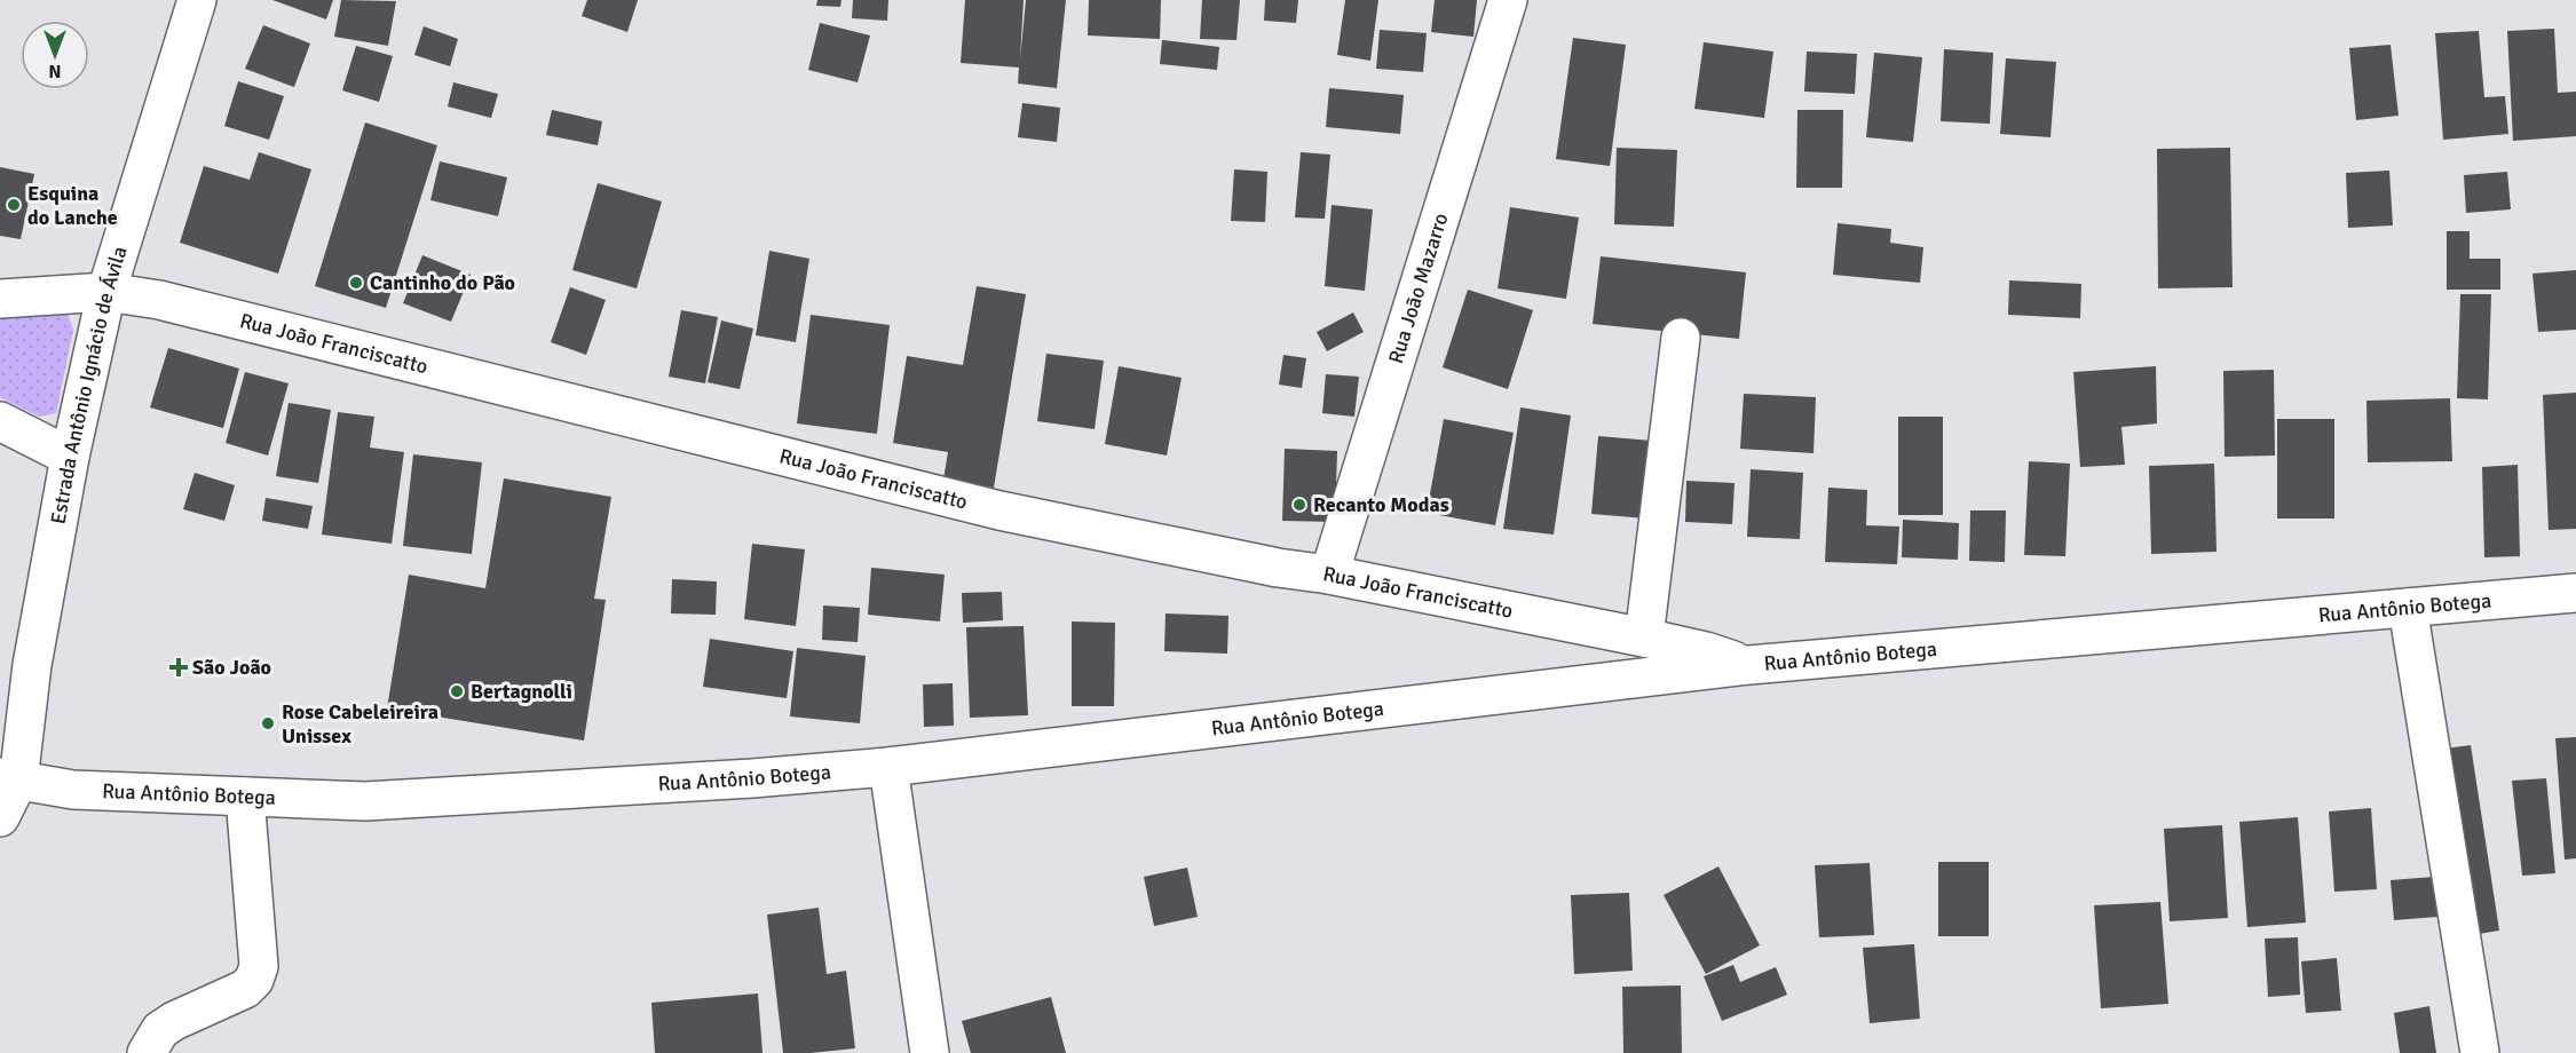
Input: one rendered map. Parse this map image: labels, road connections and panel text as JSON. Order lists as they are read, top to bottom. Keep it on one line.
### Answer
{"streets":{"street":["Rua João Mazarro","Rua João Franciscatto","Estrada Antônio Ignácio de Ávila","Rua Antônio Botega"]},"crossings":[["Rua João Mazarro","Rua João Franciscatto"],["Rua João Franciscatto","Estrada Antônio Ignácio de Ávila"],["Rua João Franciscatto","Rua Antônio Botega"],["Estrada Antônio Ignácio de Ávila","Rua Antônio Botega"]],"places":{"other":["Esquina do Lanche","Cantinho do Pão","Recanto Modas","Bertagnolli","Rose Cabeleireira Unissex"],"health":["São João"]},"north":"bottom"}
